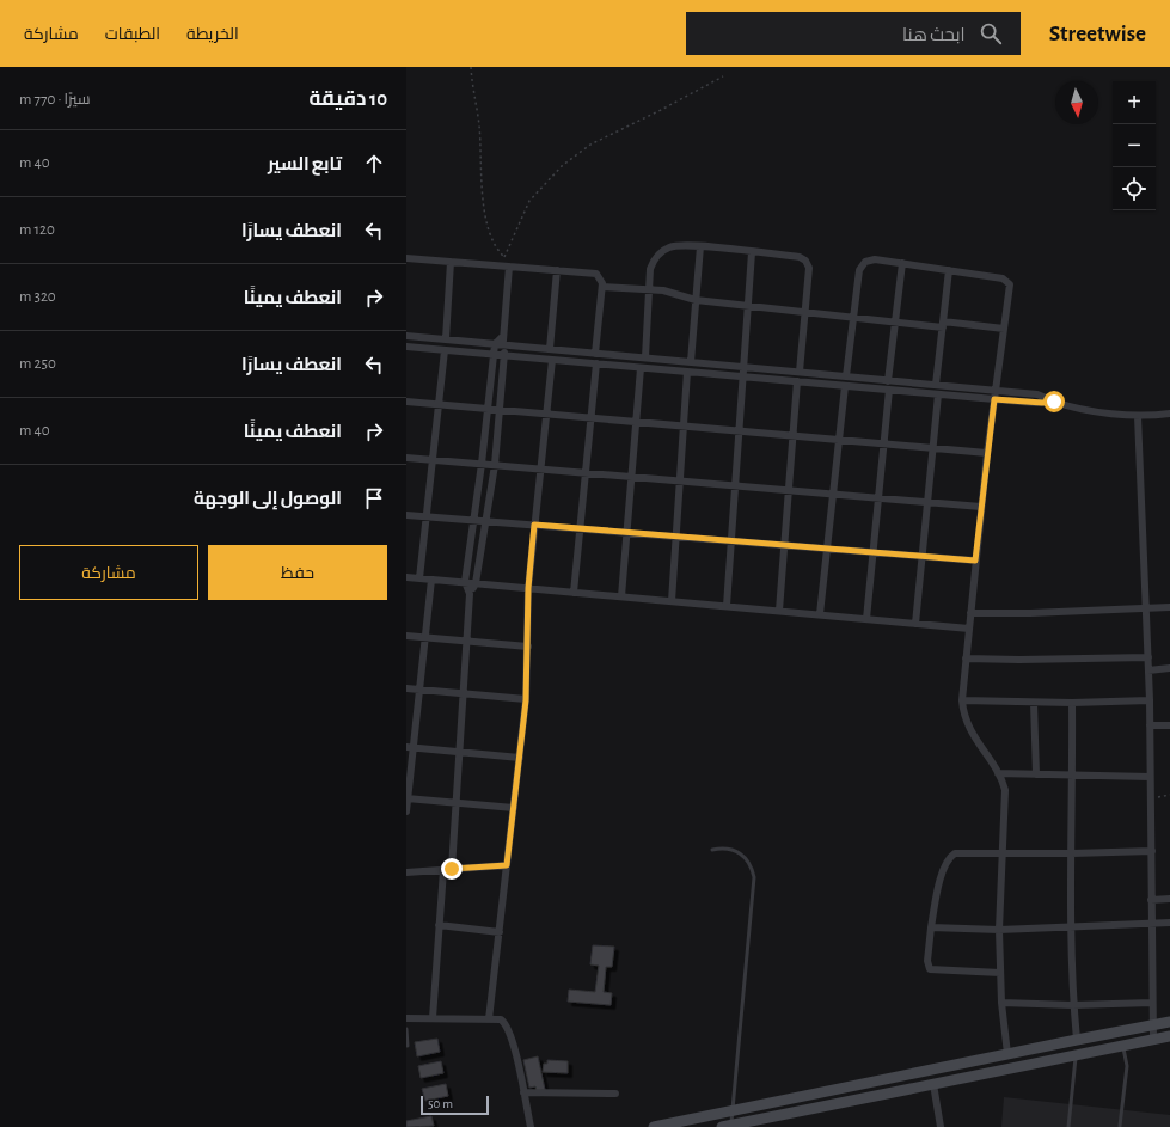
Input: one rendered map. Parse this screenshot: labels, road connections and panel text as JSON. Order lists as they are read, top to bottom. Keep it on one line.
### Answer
{"scale_bar":"50 m","north":"bottom","page":{"header":"Streetwise","search":"ابحث هنا","nav":["الخريطة","الطبقات","مشاركة"],"heading":["10 دقيقة","سيرًا · 770 m"],"map_buttons":["+","−"],"list":[["تابع السير","40 m"],["انعطف يسارًا","120 m"],["انعطف يمينًا","320 m"],["انعطف يسارًا","250 m"],["انعطف يمينًا","40 m"],"الوصول إلى الوجهة"],"buttons":["حفظ","مشاركة"],"scale":"50 m"}}
